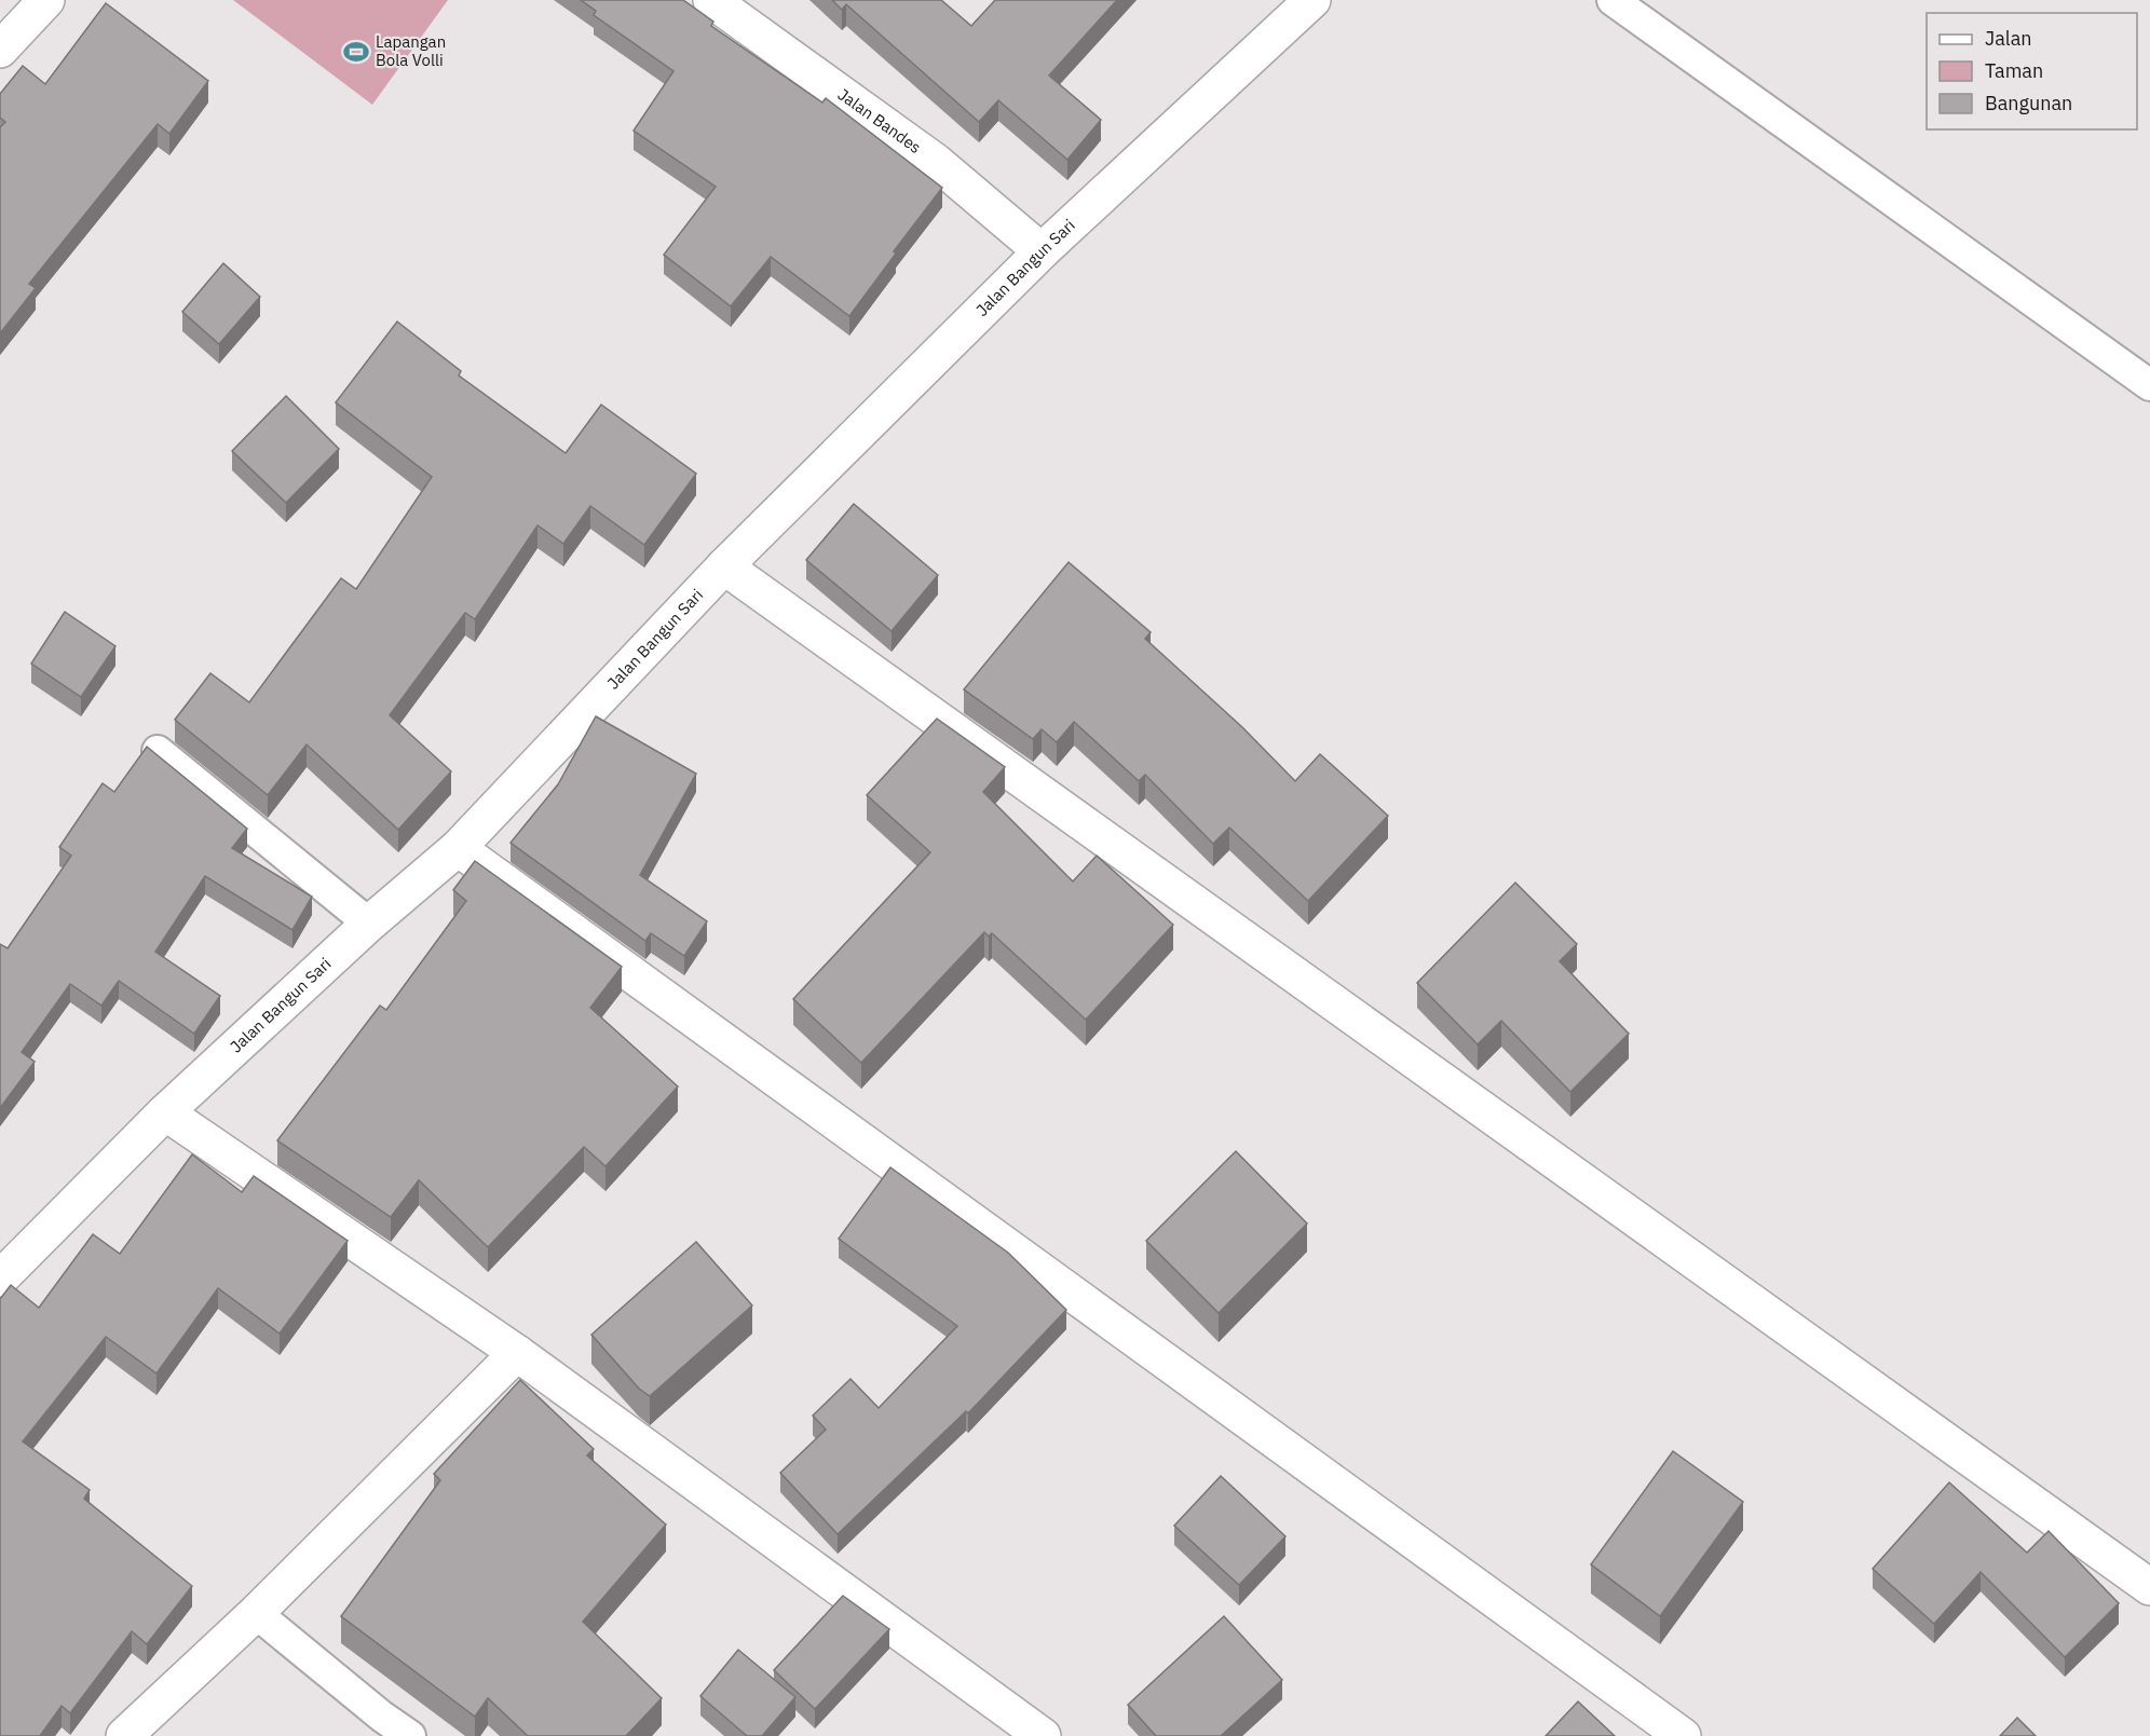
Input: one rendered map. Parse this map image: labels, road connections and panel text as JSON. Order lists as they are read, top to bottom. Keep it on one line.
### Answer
{"streets":{"street":["Jalan Bandes","Jalan Bangun Sari"]},"crossings":[["Jalan Bandes","Jalan Bangun Sari"]],"places":{"sports":["Lapangan Bola Volli"]},"legend":["Jalan","Taman","Bangunan"]}
